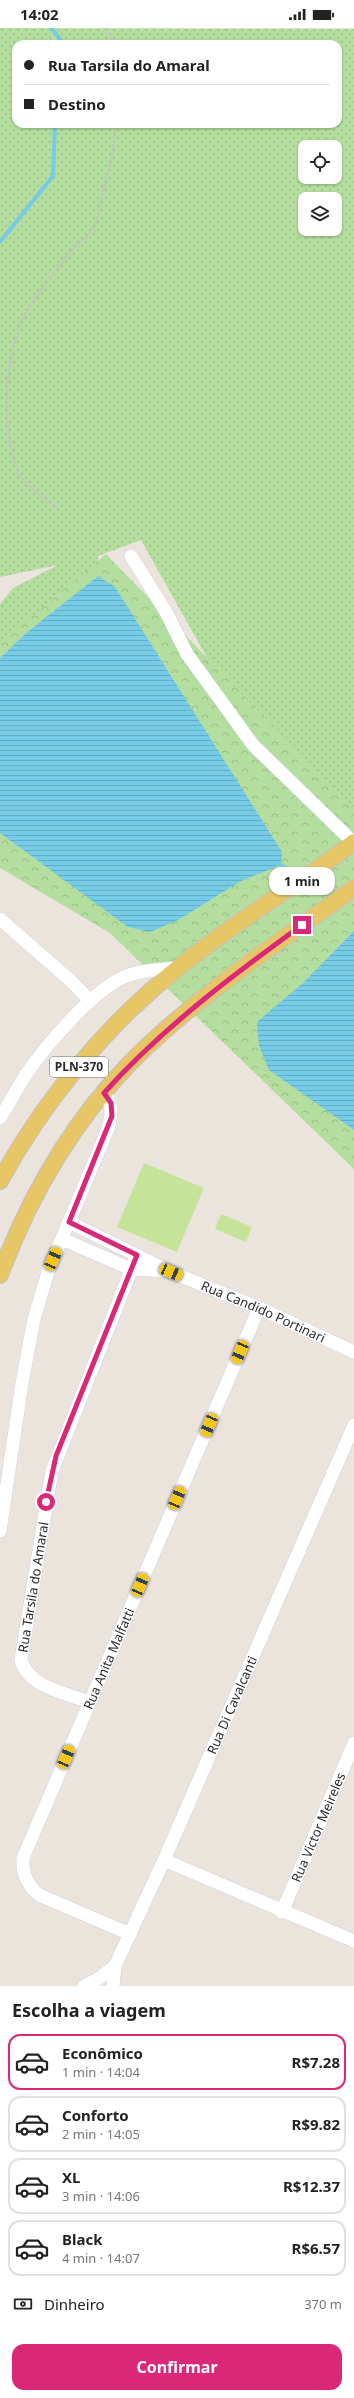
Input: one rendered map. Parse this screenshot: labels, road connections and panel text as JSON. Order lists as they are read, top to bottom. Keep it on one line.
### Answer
{"streets":{"main road":["PLN-370"],"street":["Rua Candido Portinari","Rua Tarsila do Amaral","Rua Anita Malfatti","Rua Di Cavalcanti","Rua Victor Meireles"]},"crossings":[["Rua Candido Portinari","Rua Tarsila do Amaral"],["Rua Candido Portinari","Rua Anita Malfatti"],["Rua Tarsila do Amaral","Rua Anita Malfatti"],["Rua Anita Malfatti","Rua Di Cavalcanti"]],"page":{"status":"14:02","banner":["Rua Tarsila do Amaral","Destino"],"bubble":"1 min","heading":"Escolha a viagem","list":[{"name":"Econômico","note":"1 min · 14:04","value":"R$7.28"},{"name":"Conforto","note":"2 min · 14:05","value":"R$9.82"},{"name":"XL","note":"3 min · 14:06","value":"R$12.37"},{"name":"Black","note":"4 min · 14:07","value":"R$6.57"}],"pay":["Dinheiro","370 m"],"buttons":"Confirmar"}}
